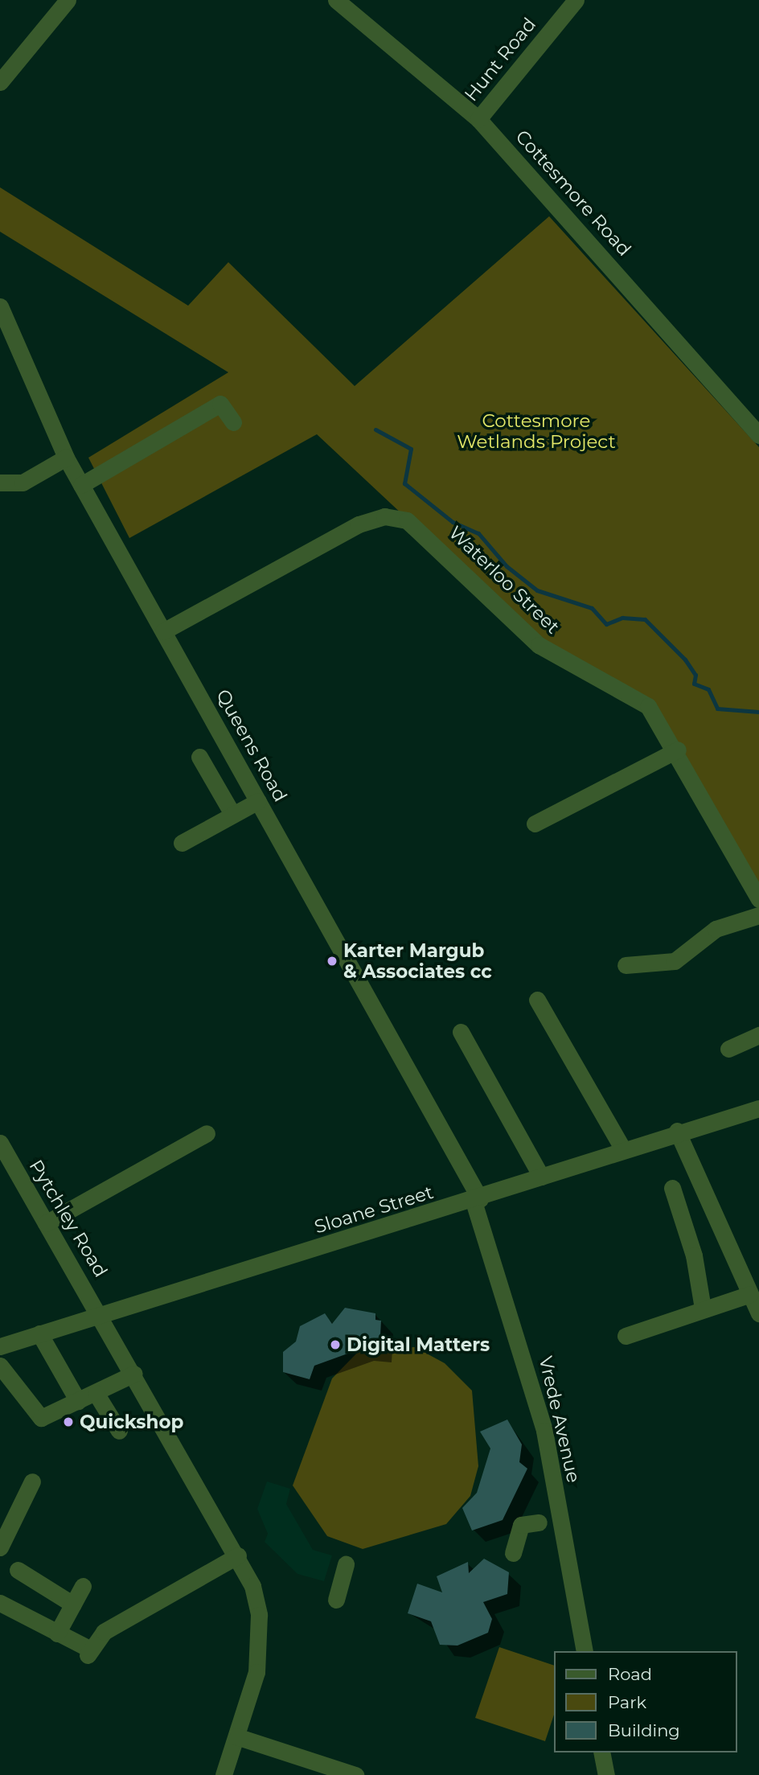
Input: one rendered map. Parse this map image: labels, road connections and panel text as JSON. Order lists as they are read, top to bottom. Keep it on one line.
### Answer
{"streets":{"street":["Hunt Road","Cottesmore Road","Waterloo Street","Queens Road","Sloane Street","Pytchley Road","Vrede Avenue"]},"crossings":[["Hunt Road","Cottesmore Road"],["Waterloo Street","Queens Road"],["Queens Road","Sloane Street"],["Queens Road","Vrede Avenue"],["Sloane Street","Pytchley Road"],["Sloane Street","Vrede Avenue"]],"parks":["Cottesmore Wetlands Project"],"places":["Karter Margub & Associates cc","Digital Matters","Quickshop"],"legend":["Road","Park","Building"]}
